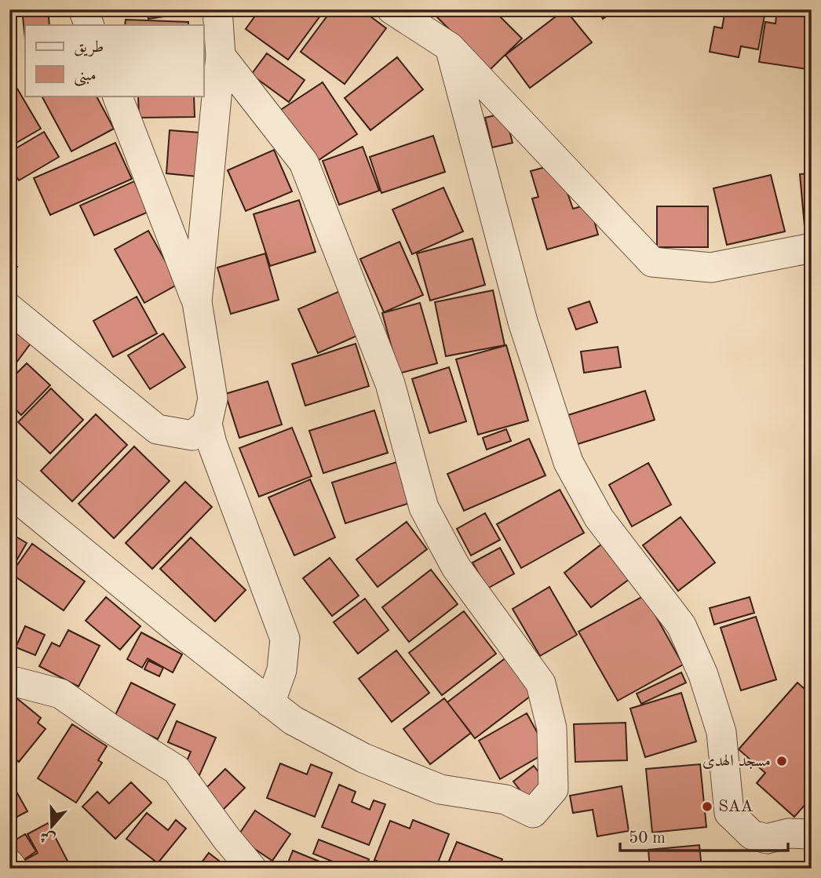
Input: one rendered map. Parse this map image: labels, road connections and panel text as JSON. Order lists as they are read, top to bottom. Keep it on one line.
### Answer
{"places":["مسجد الهدى","SAA"],"legend":["طريق","مبنى"],"scale_bar":"50 m","north":"bottom"}
